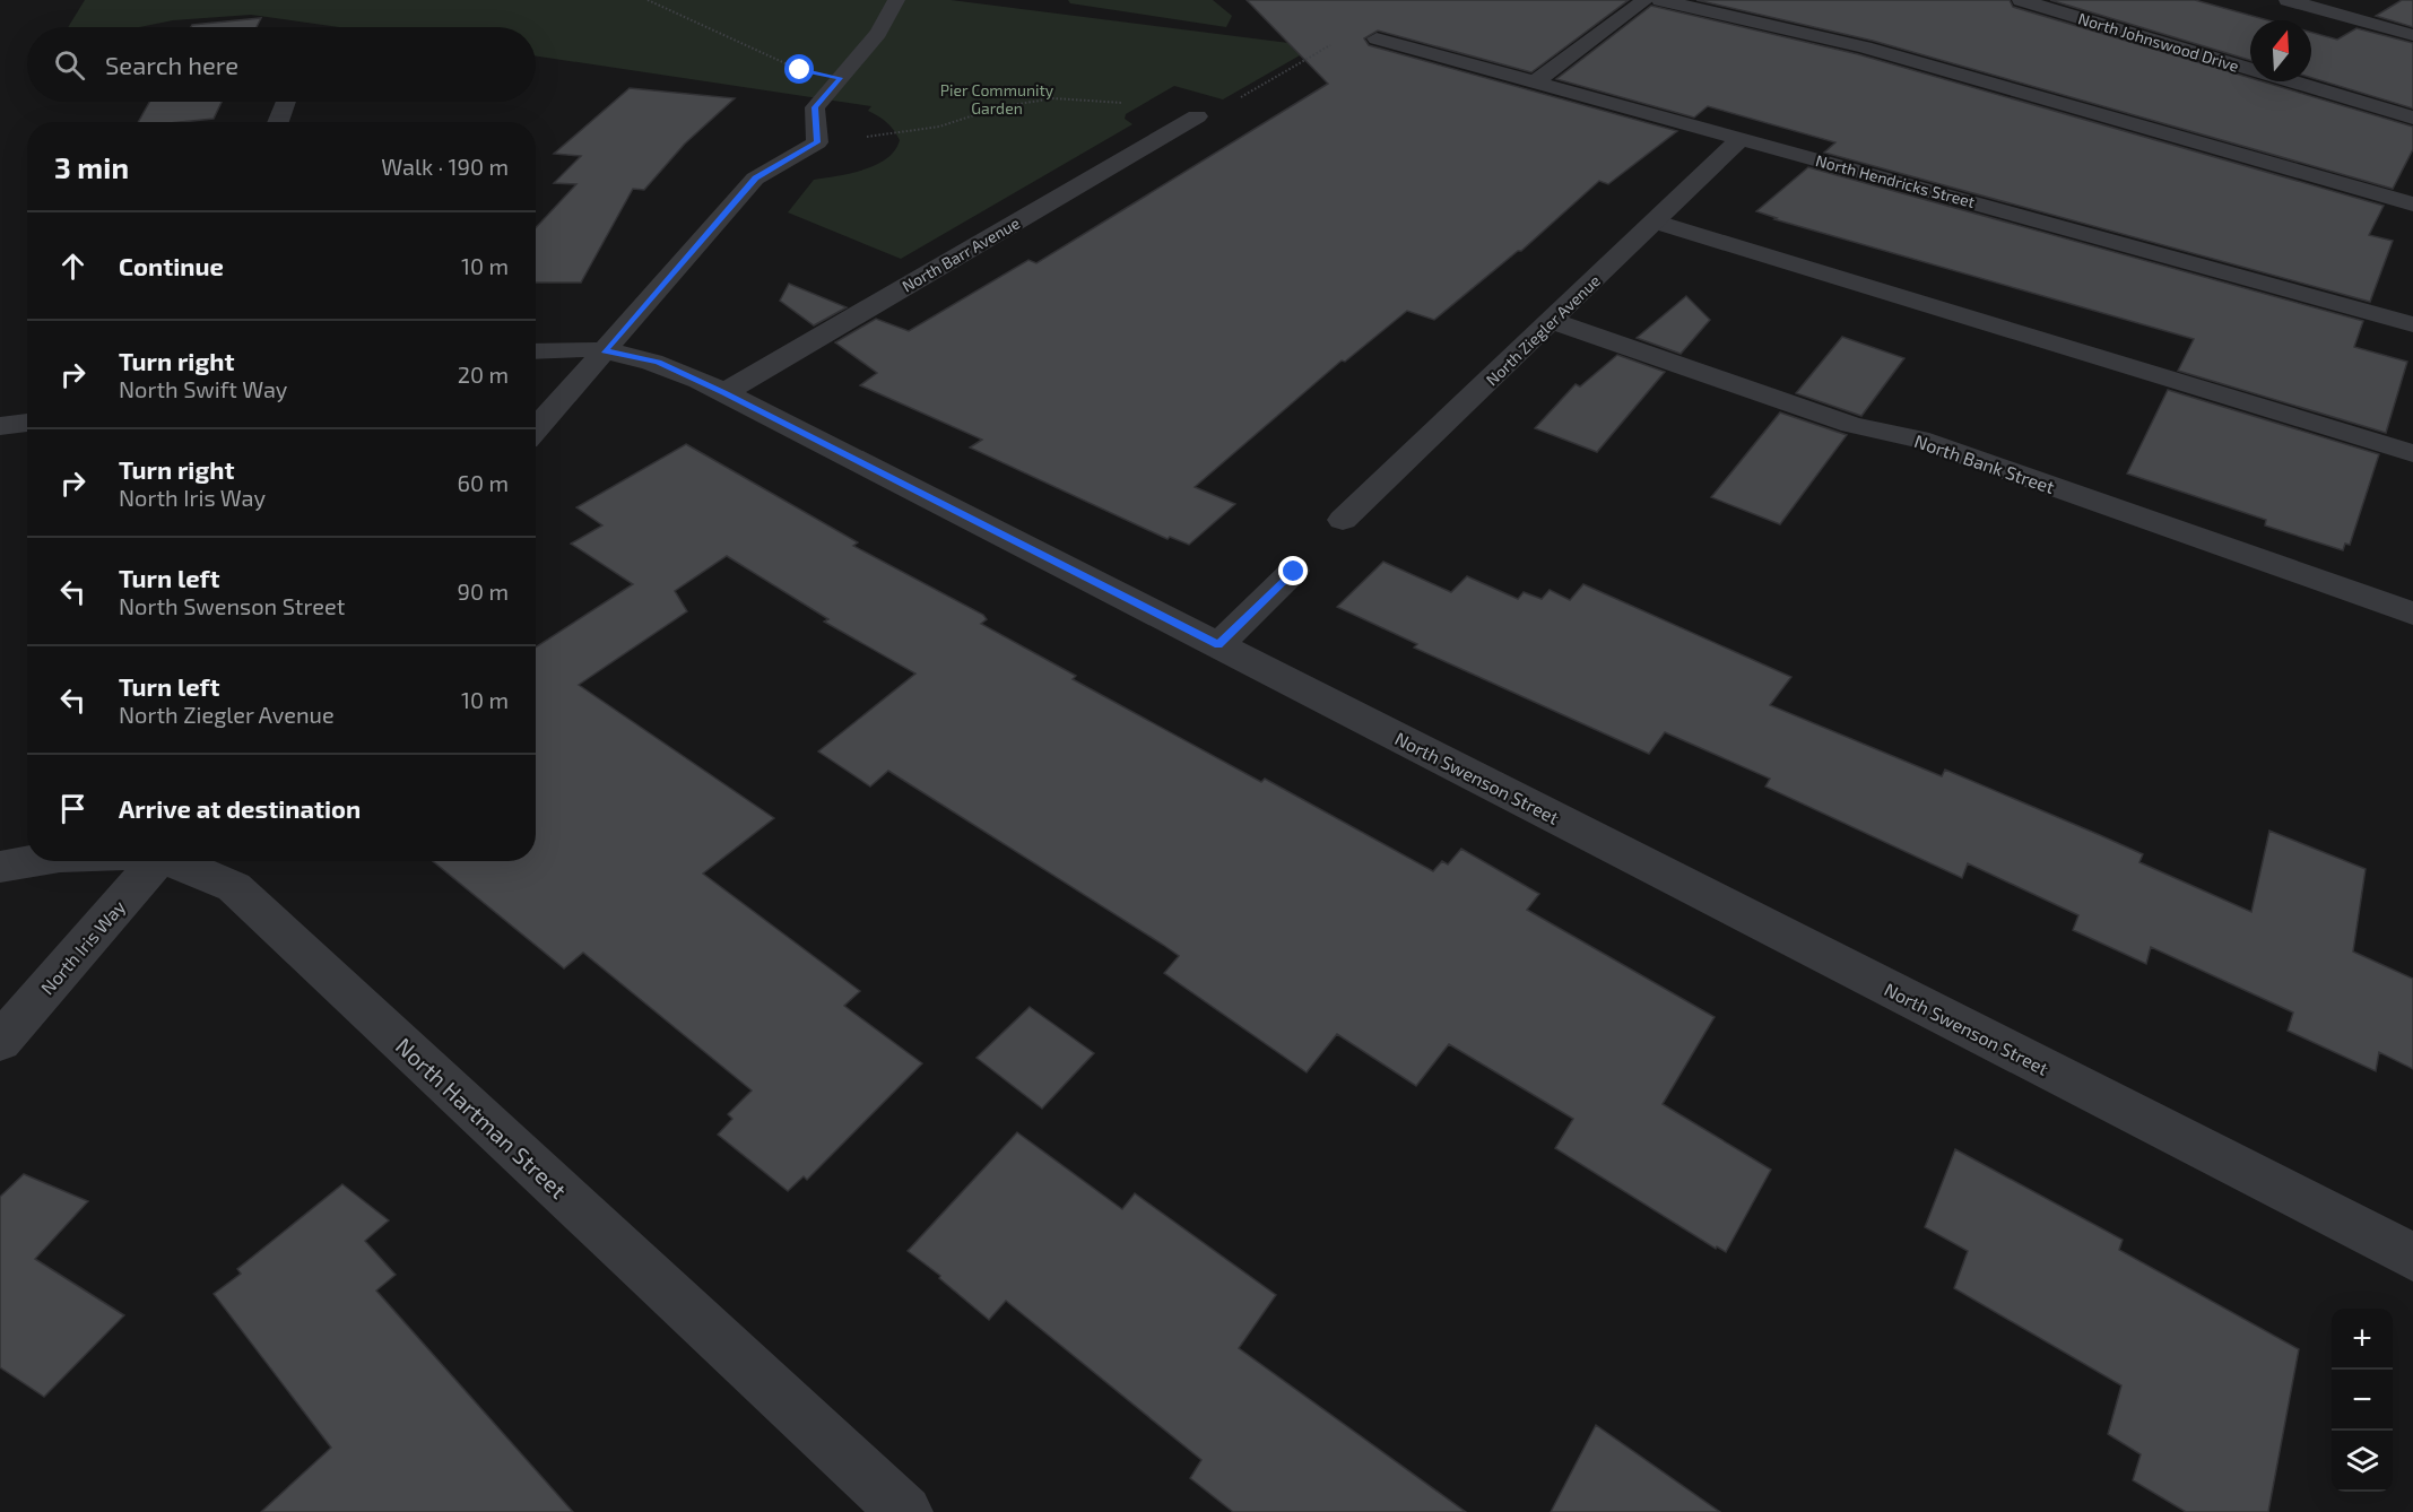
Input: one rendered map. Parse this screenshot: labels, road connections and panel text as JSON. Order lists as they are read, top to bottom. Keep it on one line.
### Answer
{"streets":{"street":["North Johnswood Drive","North Hendricks Street","North Barr Avenue","North Ziegler Avenue","North Bank Street","North Swenson Street","North Iris Way","North Hartman Street"]},"crossings":[["North Hendricks Street","North Ziegler Avenue"],["North Barr Avenue","North Swenson Street"],["North Ziegler Avenue","North Bank Street"]],"parks":["Pier Community Garden"],"north":"top","page":{"search":"Search here","heading":["3 min","Walk · 190 m"],"list":[["Continue","10 m"],["Turn right","North Swift Way","20 m"],["Turn right","North Iris Way","60 m"],["Turn left","North Swenson Street","90 m"],["Turn left","North Ziegler Avenue","10 m"],"Arrive at destination"],"map_buttons":["+","−"]}}
